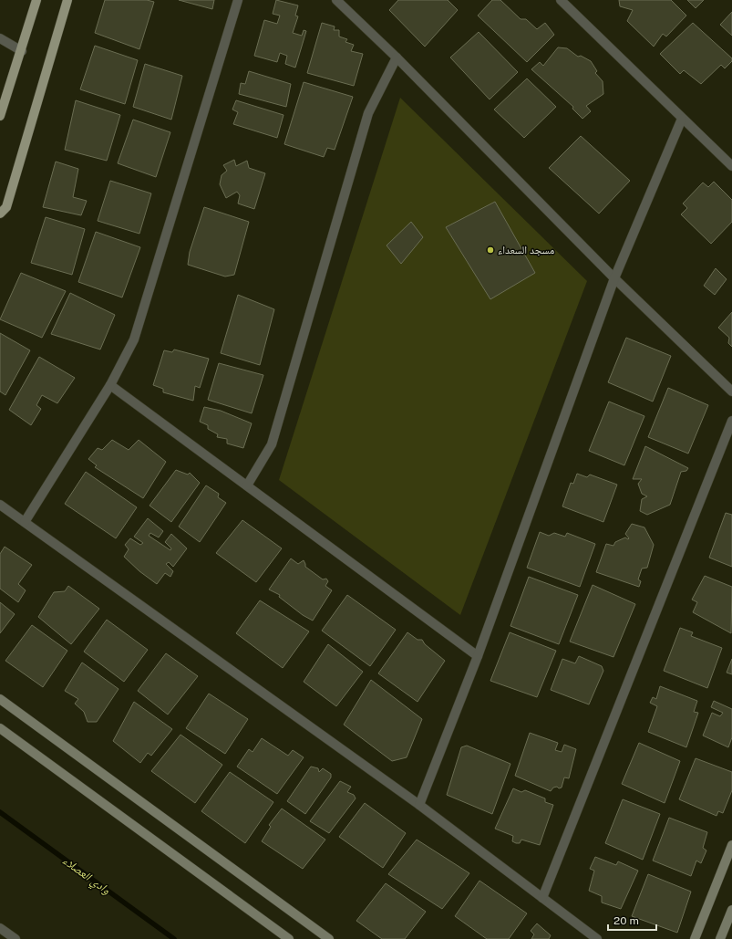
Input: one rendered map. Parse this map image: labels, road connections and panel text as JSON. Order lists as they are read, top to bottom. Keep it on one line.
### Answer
{"water":["وادي العصلاء"],"places":["مسجد السعداء"],"scale_bar":"20 m"}
